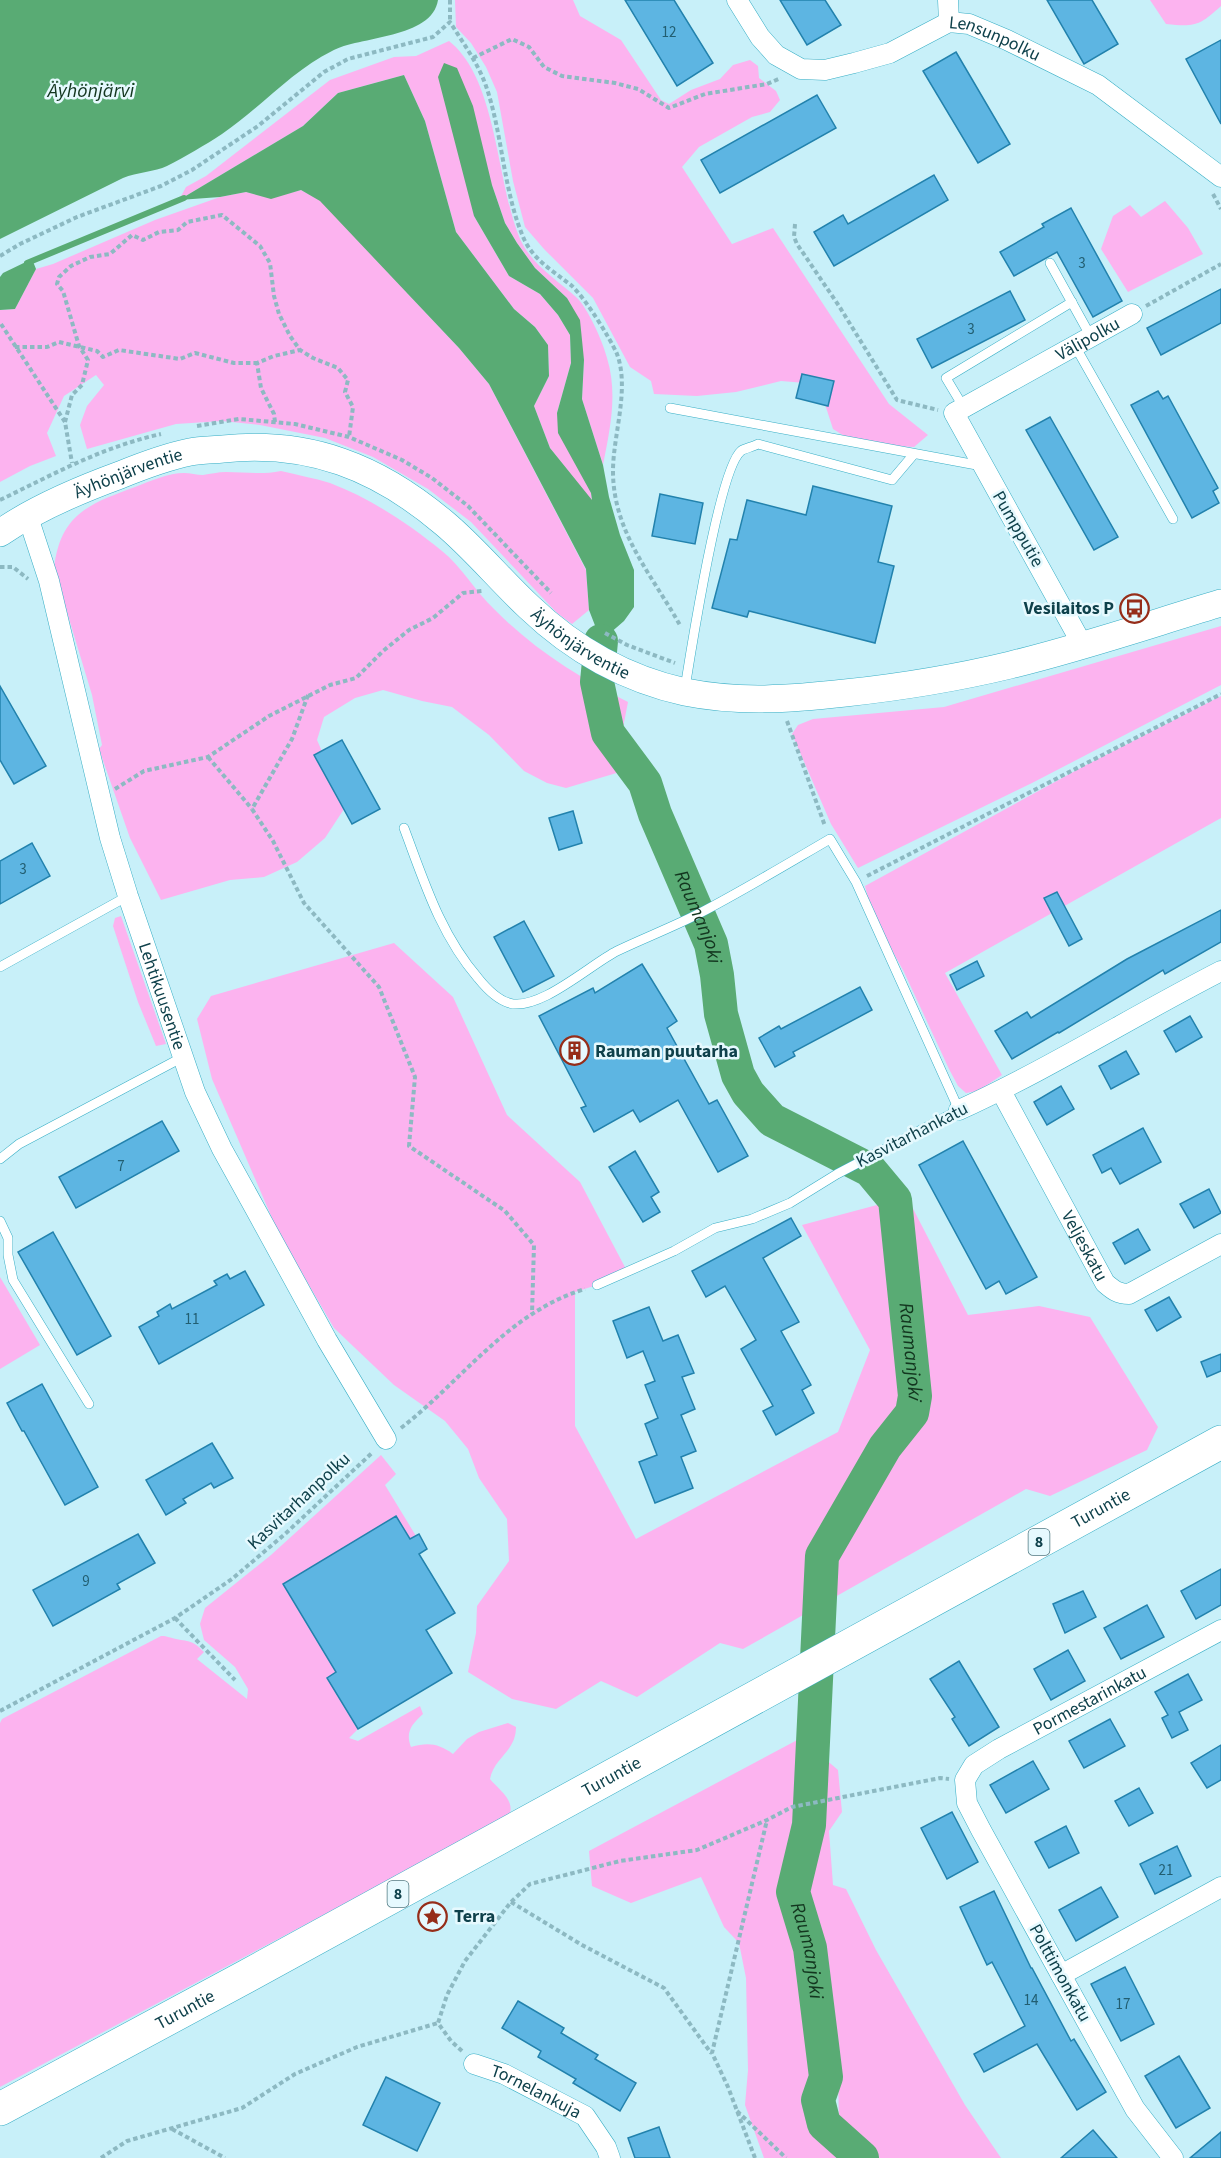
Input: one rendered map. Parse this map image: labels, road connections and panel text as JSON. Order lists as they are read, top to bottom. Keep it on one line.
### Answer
{"streets":{"highway":["Turuntie","8"],"main road":["Äyhönjärventie"],"street":["Lensunpolku","Välipolku","Pumpputie","Lehtikuusentie","Kasvitarhankatu","Veljeskatu","Pormestarinkatu","Polttimonkatu","Tornelankuja"],"path":["Kasvitarhanpolku"]},"crossings":[["Välipolku","Pumpputie"],["Äyhönjärventie","Pumpputie"],["Äyhönjärventie","Lehtikuusentie"],["Lehtikuusentie","Kasvitarhanpolku"],["Kasvitarhankatu","Veljeskatu"],["Kasvitarhankatu","Kasvitarhanpolku"],["Pormestarinkatu","Polttimonkatu"]],"water":["Äyhönjärvi","Raumanjoki"],"places":{"bus stop":["Vesilaitos P"],"building":["Rauman puutarha"],"place":["Terra"]},"house_numbers":["12","3","3","3","7","11","9","21","14","17"]}
